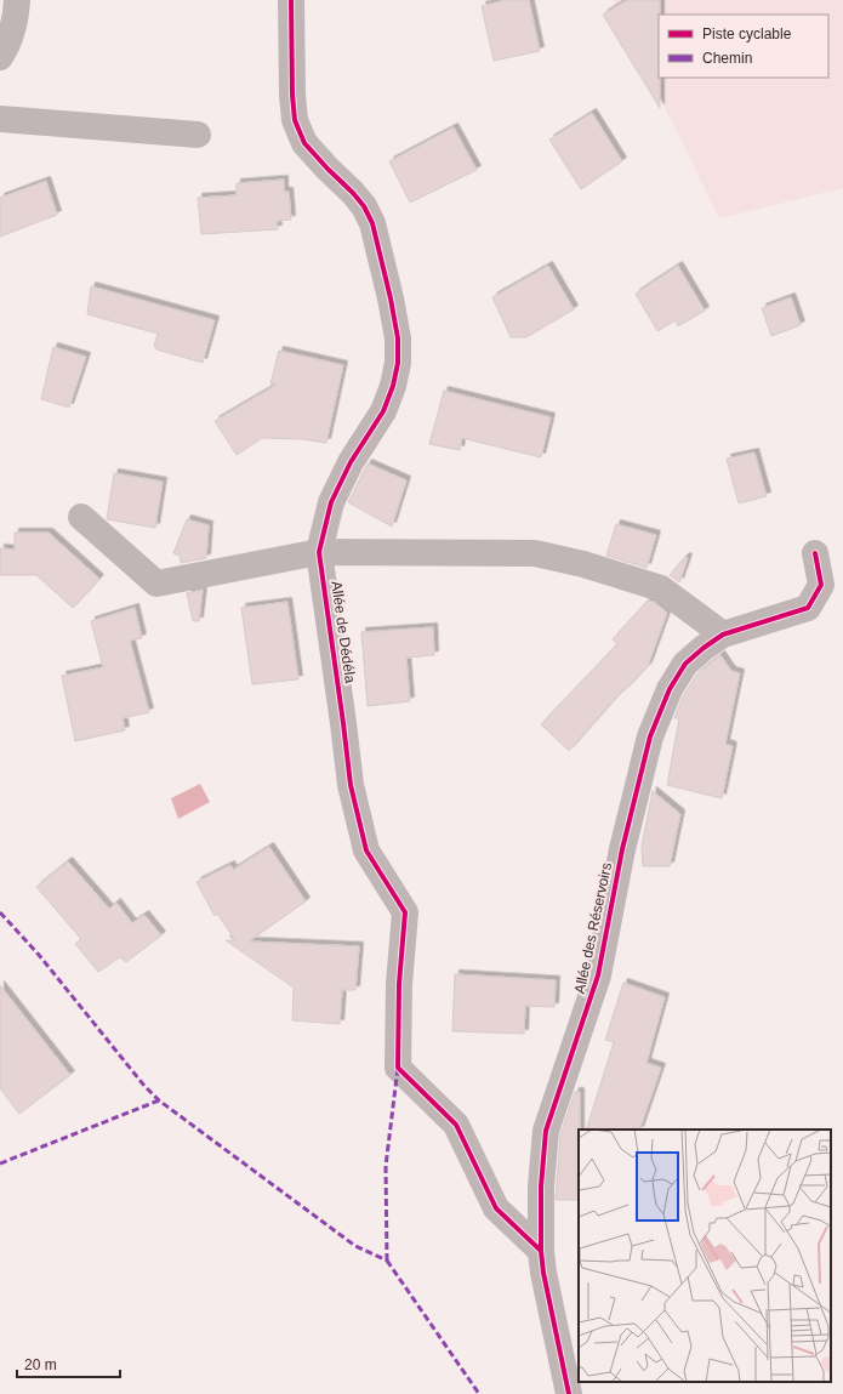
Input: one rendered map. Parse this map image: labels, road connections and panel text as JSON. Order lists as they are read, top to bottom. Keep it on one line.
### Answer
{"streets":{"street":["Allée de Dédéla","Allée des Réservoirs"]},"crossings":[["Allée de Dédéla","Allée des Réservoirs"]],"legend":["Piste cyclable","Chemin"],"scale_bar":"20 m"}
